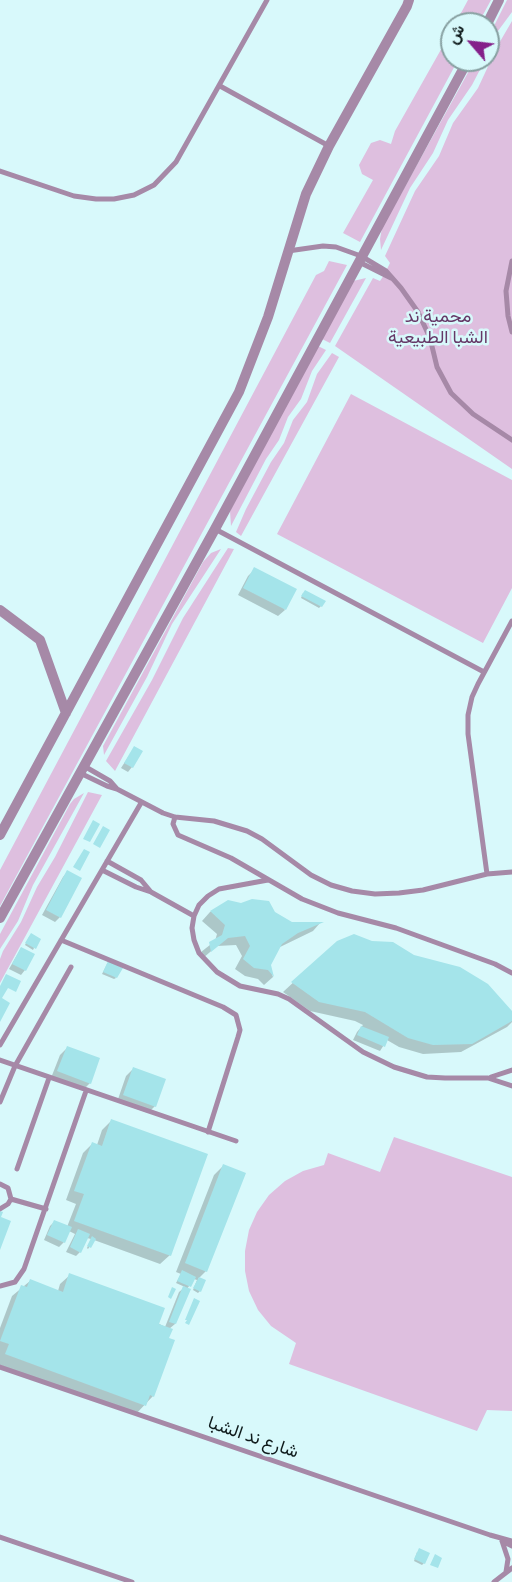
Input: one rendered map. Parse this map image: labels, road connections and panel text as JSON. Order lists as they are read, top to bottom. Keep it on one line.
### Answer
{"streets":{"lane":["شارع ند الشبا"]},"parks":["محمية ند الشبا الطبيعية"],"north":"top left"}
